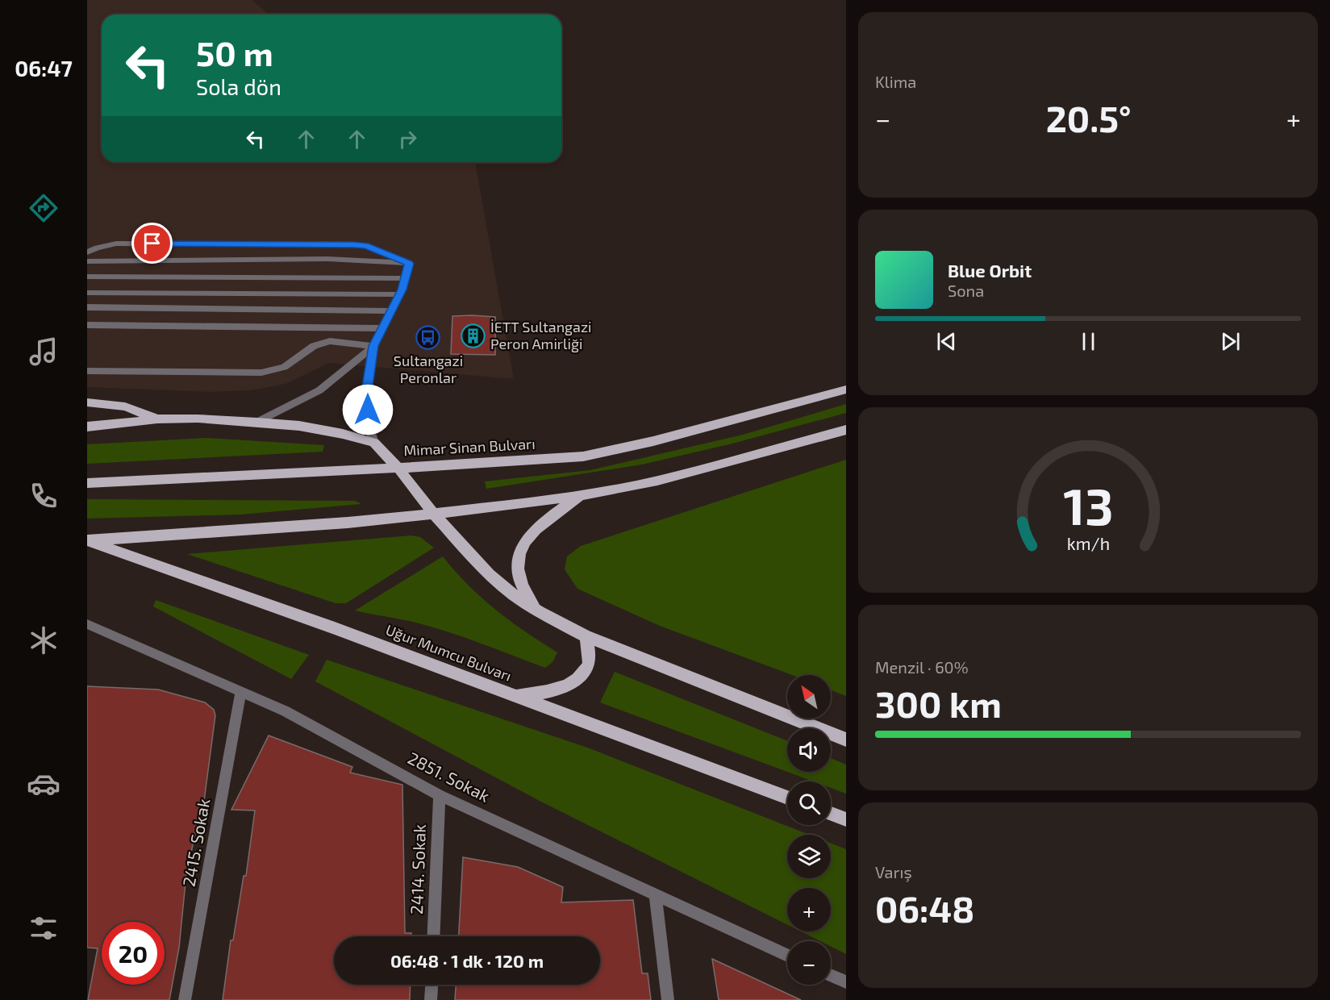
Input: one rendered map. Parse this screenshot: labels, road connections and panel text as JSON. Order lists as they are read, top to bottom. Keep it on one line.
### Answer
{"streets":{"main road":["Mimar Sinan Bulvarı","Uğur Mumcu Bulvarı"],"street":["2851. Sokak","2415. Sokak","2414. Sokak"]},"crossings":[["2851. Sokak","2415. Sokak"],["2851. Sokak","2414. Sokak"]],"places":{"building":["İETT Sultangazi Peron Amirliği"],"bus stop":["Sultangazi Peronlar"]},"north":"top left","page":{"tabs":"06:47","tile":["Klima",["Menzil · 60%","300 km"],["Varış","06:48"]],"turn":["50 m","Sola dön"],"heat":["−","20.5°","+"],"song":["Blue Orbit","Sona"],"map_buttons":["+","−"],"limit":"20","trip":"06:48 · 1 dk · 120 m","gauge":["13","km/h"]}}
